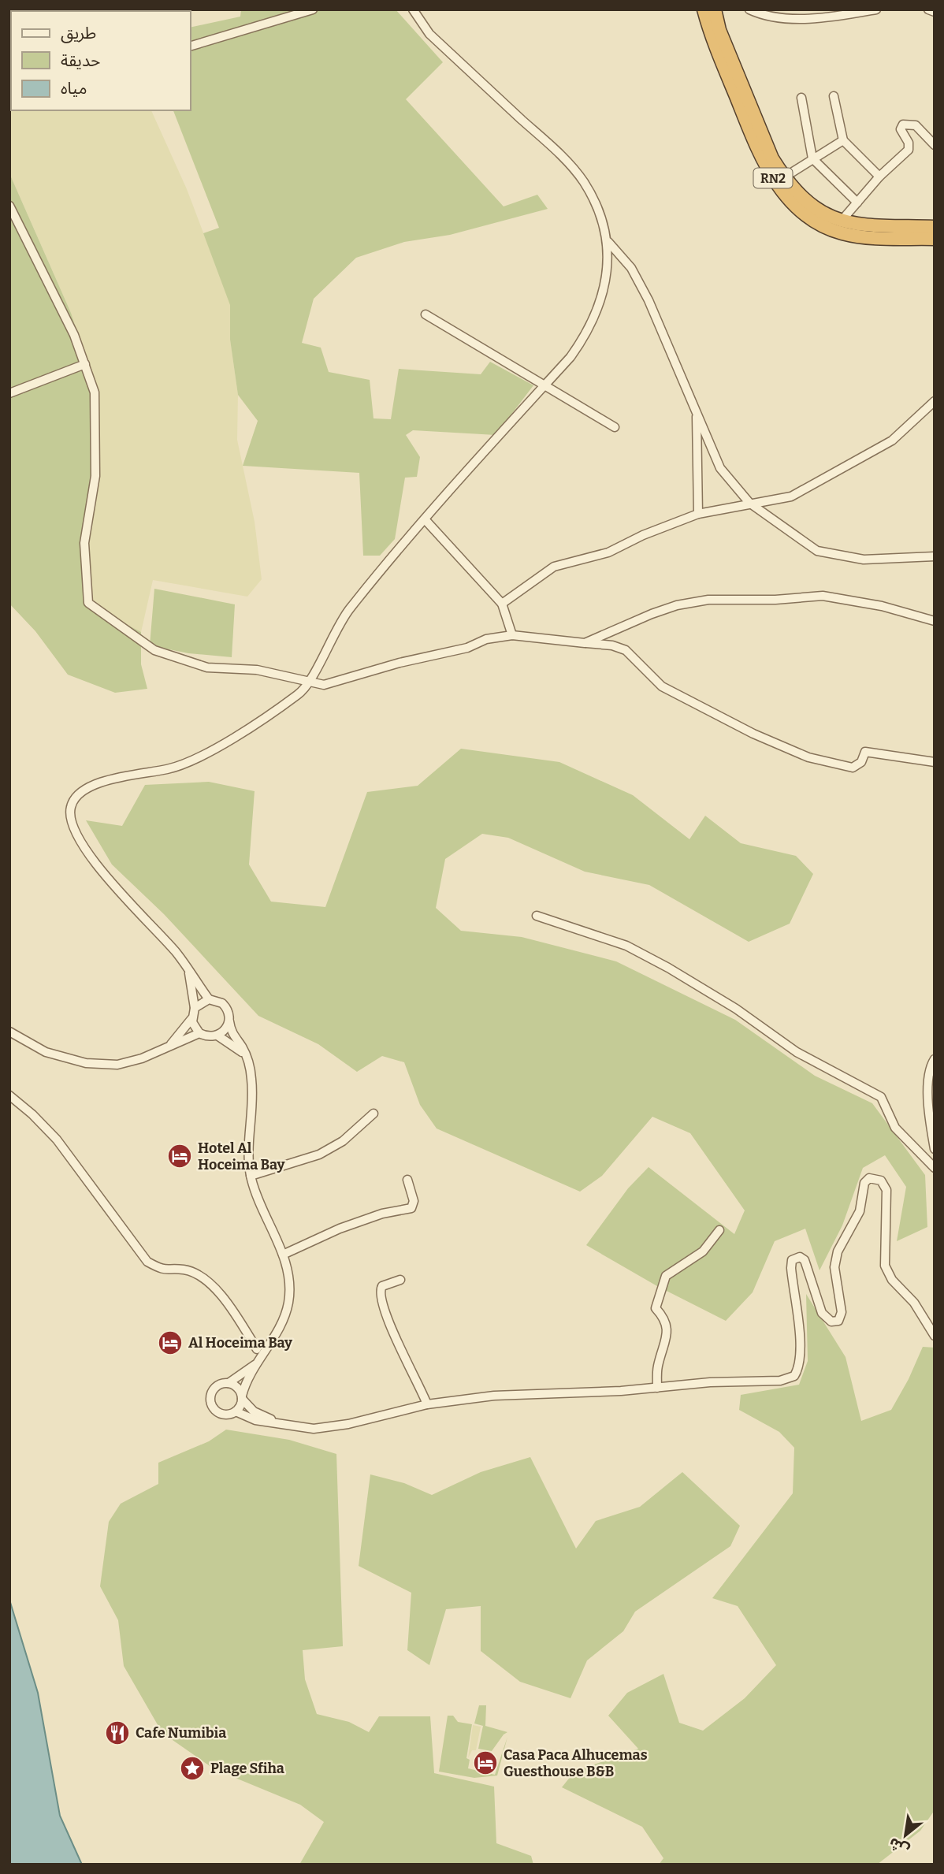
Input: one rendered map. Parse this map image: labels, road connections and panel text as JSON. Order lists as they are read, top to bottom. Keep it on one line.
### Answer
{"streets":{"highway":["RN2"]},"places":{"hotel":["Hotel Al Hoceima Bay","Al Hoceima Bay","Casa Paca Alhucemas Guesthouse B&B"],"restaurant":["Cafe Numibia"],"place":["Plage Sfiha"]},"legend":["طريق","حديقة","مياه"],"north":"bottom left"}
